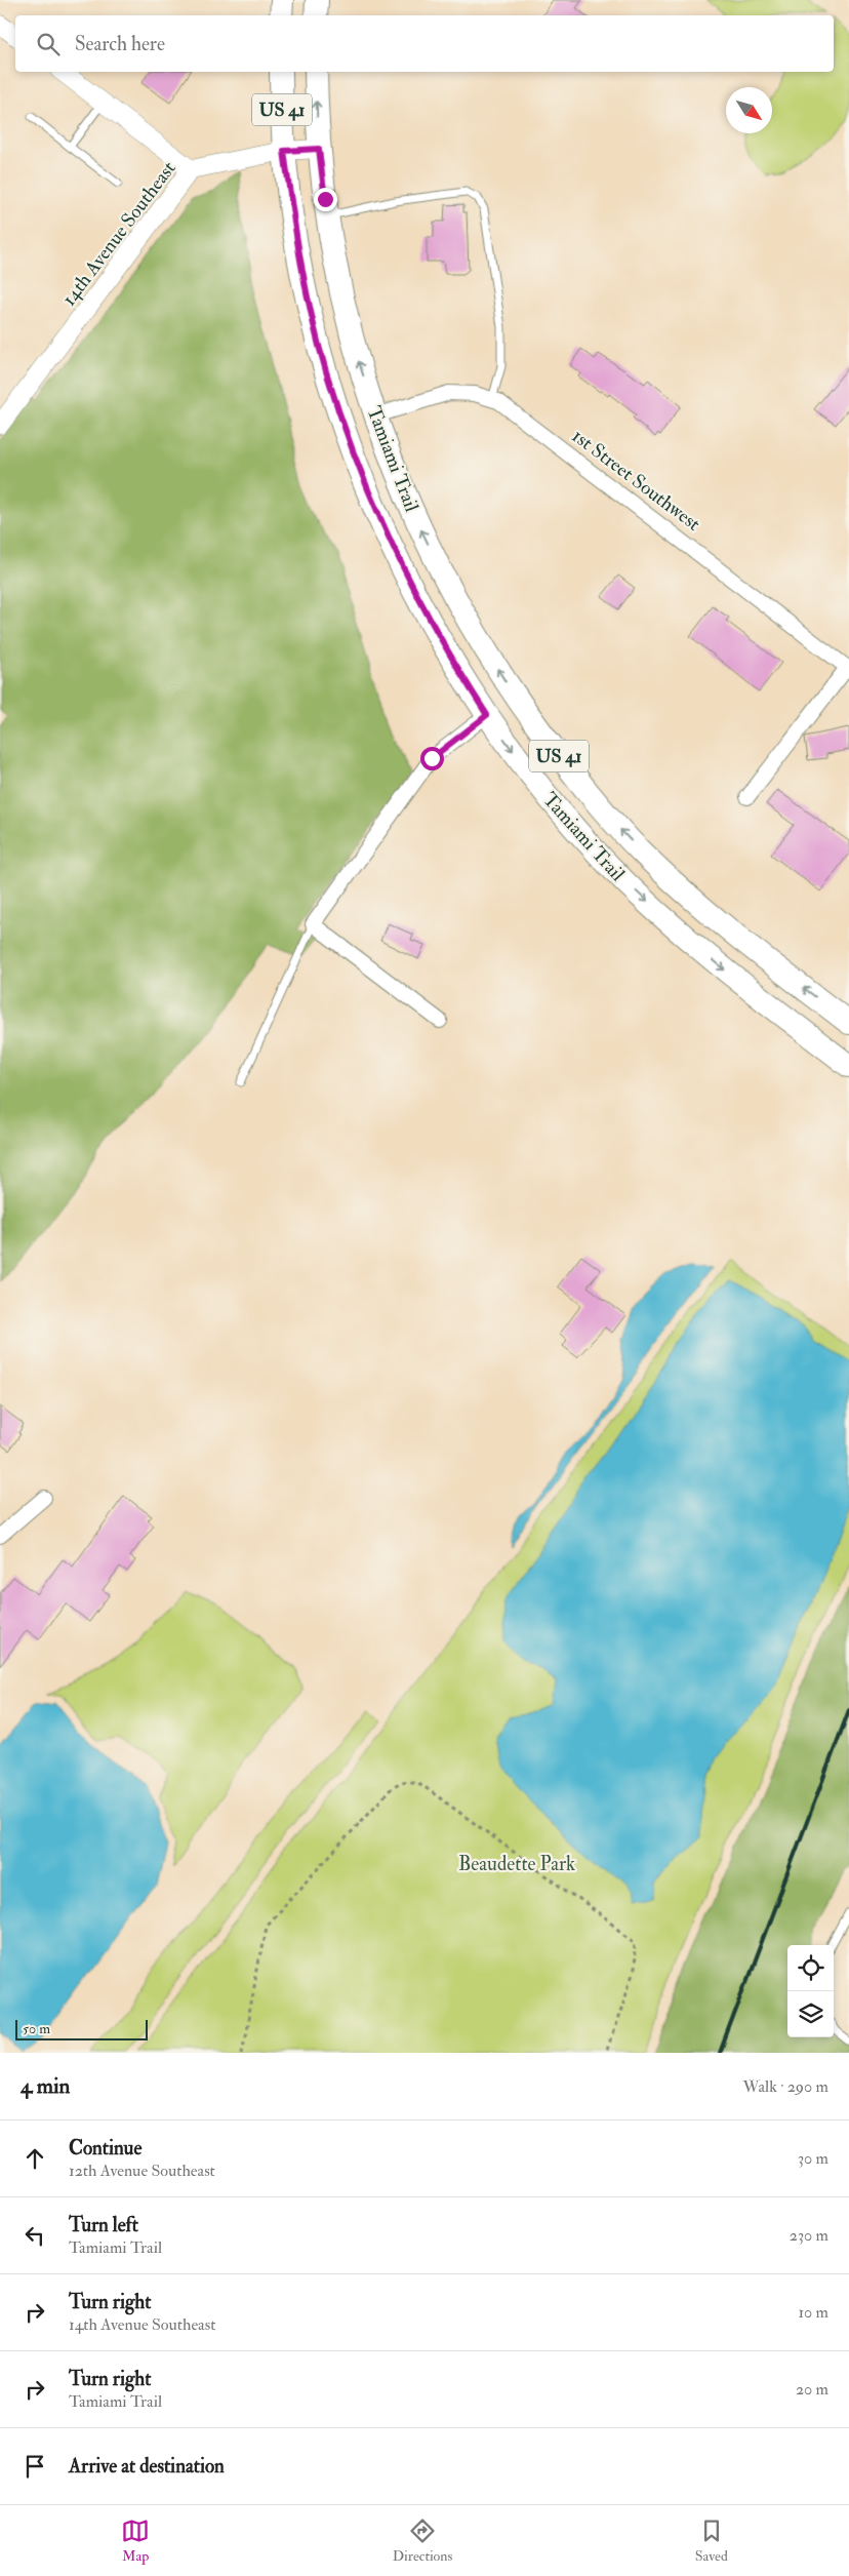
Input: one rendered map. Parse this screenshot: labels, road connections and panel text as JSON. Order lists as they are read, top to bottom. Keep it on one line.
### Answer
{"streets":{"main road":["US 41","Tamiami Trail"],"street":["14th Avenue Southeast","1st Street Southwest"]},"crossings":[["14th Avenue Southeast","Tamiami Trail"],["Tamiami Trail","1st Street Southwest"]],"parks":["Beaudette Park"],"scale_bar":"50 m","north":"bottom right","page":{"search":"Search here","scale":"50 m","heading":["4 min","Walk · 290 m"],"list":[["Continue","12th Avenue Southeast","30 m"],["Turn left","Tamiami Trail","230 m"],["Turn right","14th Avenue Southeast","10 m"],["Turn right","Tamiami Trail","20 m"],"Arrive at destination"],"nav":["Map","Directions","Saved"]}}
